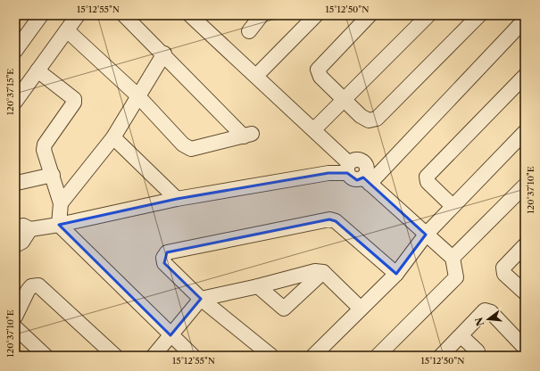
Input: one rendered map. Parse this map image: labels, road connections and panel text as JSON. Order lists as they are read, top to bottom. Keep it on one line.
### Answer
{"north":"left","coordinates":["15°12'55\"N","15°12'50\"N","120°37'15\"E","120°37'10\"E"]}
